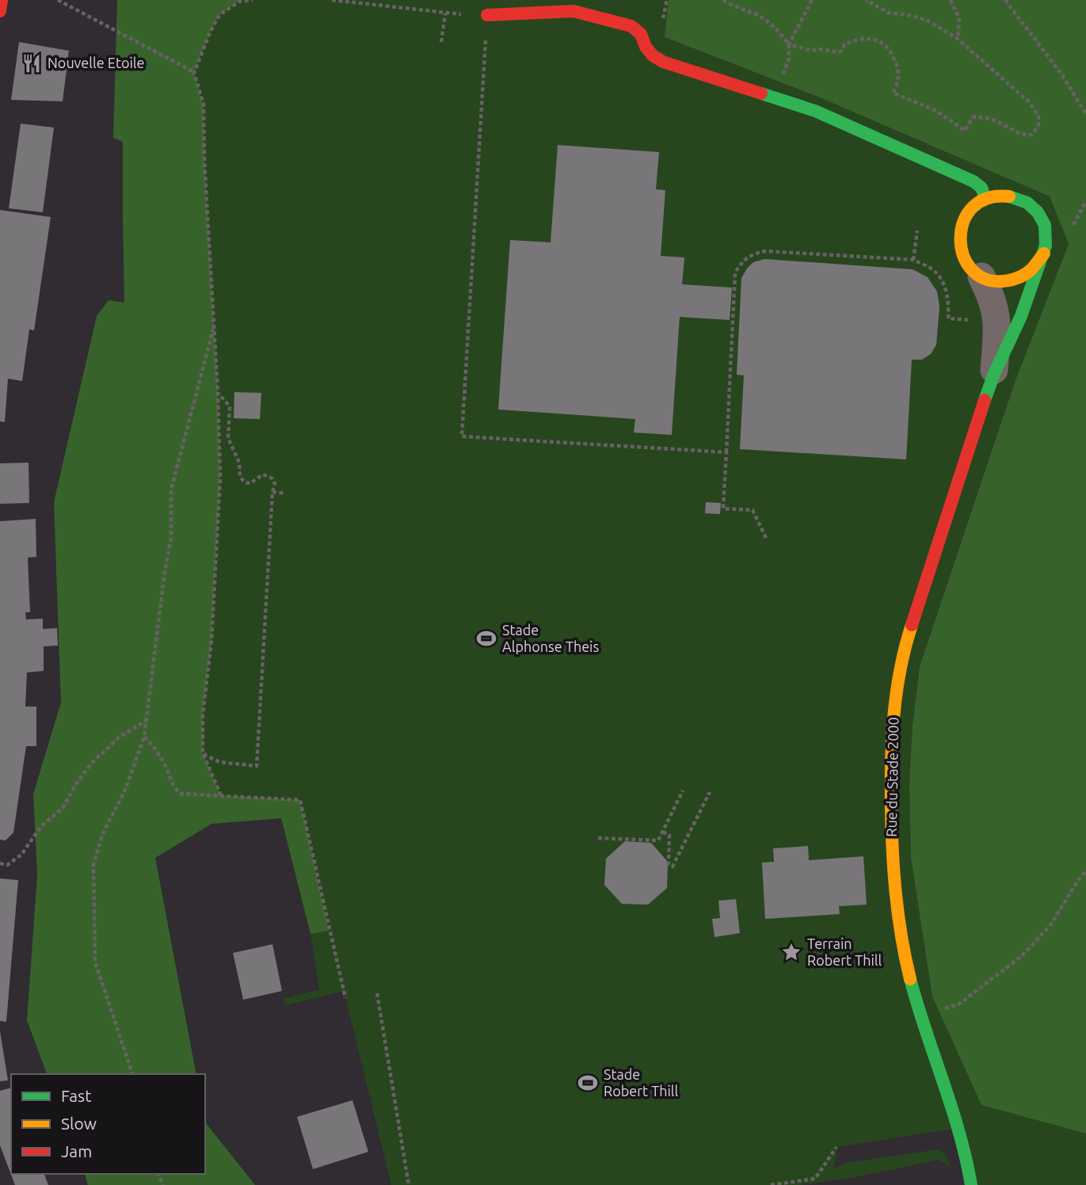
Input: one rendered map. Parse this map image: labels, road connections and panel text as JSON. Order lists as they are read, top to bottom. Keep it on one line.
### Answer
{"streets":{"street":["Rue du Stade 2000"]},"places":{"restaurant":["Nouvelle Etoile"],"sports":["Stade Alphonse Theis","Stade Robert Thill"],"place":["Terrain Robert Thill"]},"legend":["Fast","Slow","Jam"]}
